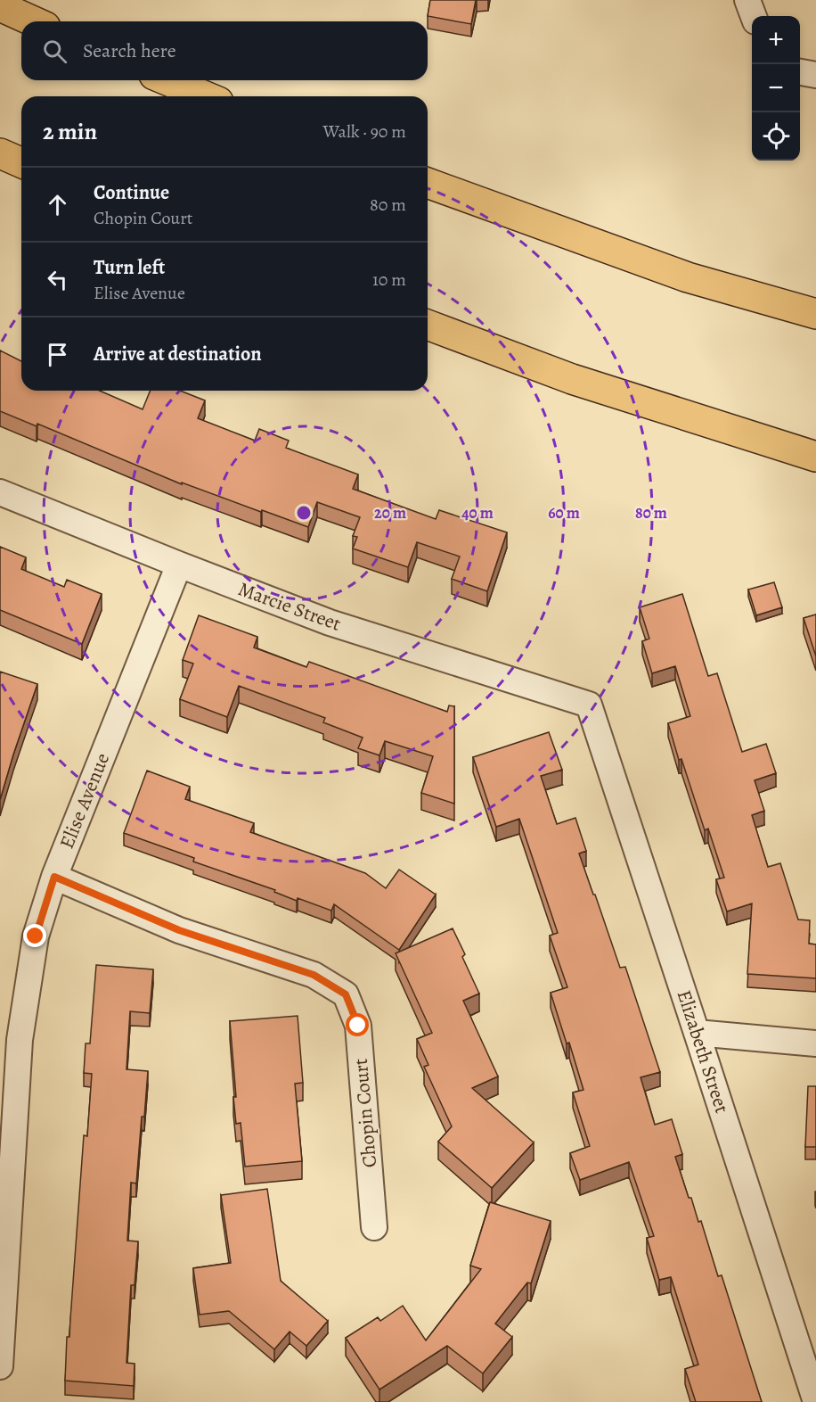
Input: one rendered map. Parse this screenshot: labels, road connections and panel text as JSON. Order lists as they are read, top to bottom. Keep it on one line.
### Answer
{"streets":{"street":["Marcie Street","Elise Avenue","Elizabeth Street","Chopin Court"]},"crossings":[["Marcie Street","Elise Avenue"],["Marcie Street","Elizabeth Street"],["Elise Avenue","Chopin Court"]],"page":{"map_buttons":["+","−"],"search":"Search here","heading":["2 min","Walk · 90 m"],"list":[["Continue","Chopin Court","80 m"],["Turn left","Elise Avenue","10 m"],"Arrive at destination"]},"rings":["20 m","40 m","60 m","80 m"]}
